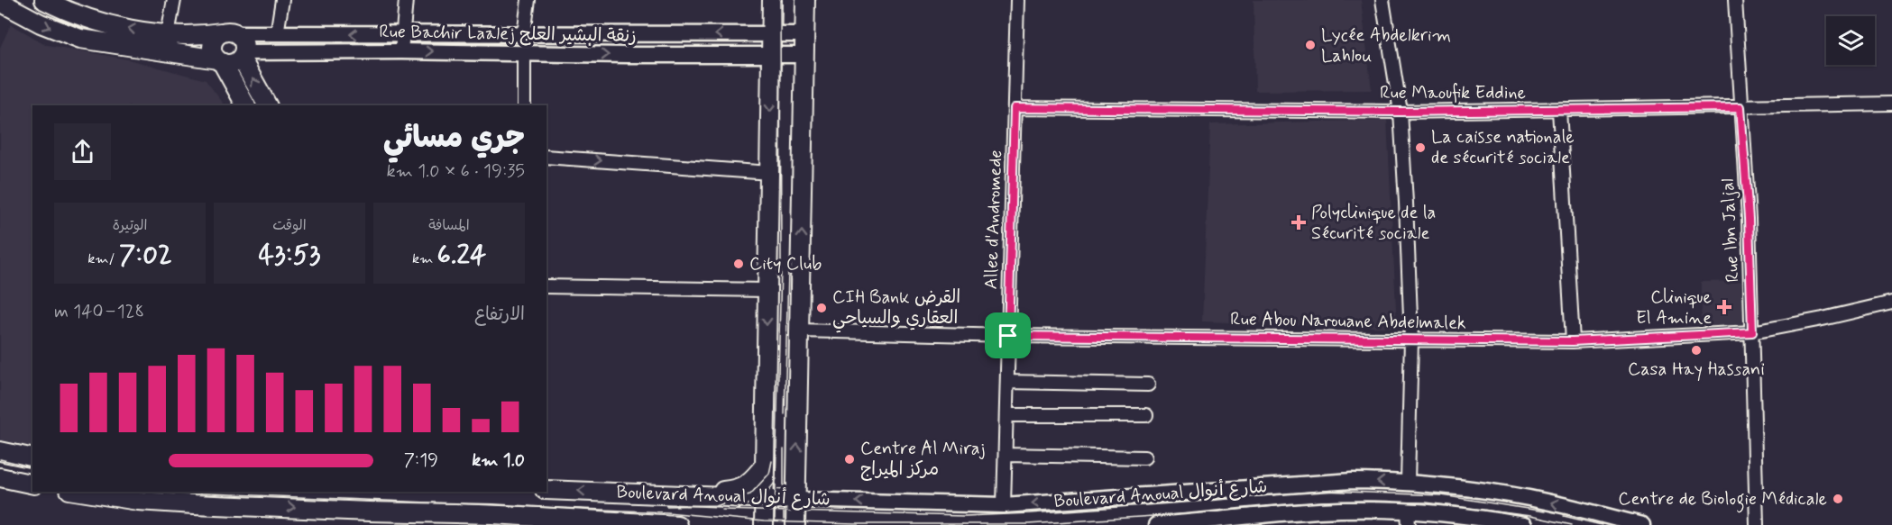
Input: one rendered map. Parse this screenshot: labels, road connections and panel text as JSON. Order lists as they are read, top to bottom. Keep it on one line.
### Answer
{"streets":{"main road":["Boulevard Anoual شارع أنوال"],"street":["Rue Bachir Laalej زنقة البشير العلج","Rue Maoufik Eddine","Allee d'Andromede","Rue Ibn Jaljal","Rue Abou Narouane Abdelmalek"]},"crossings":[["Rue Maoufik Eddine","Allee d'Andromede"],["Rue Maoufik Eddine","Rue Ibn Jaljal"],["Allee d'Andromede","Rue Abou Narouane Abdelmalek"],["Allee d'Andromede","Boulevard Anoual شارع أنوال"],["Rue Ibn Jaljal","Rue Abou Narouane Abdelmalek"]],"places":{"other":["Lycée Abdelkrim Lahlou","La caisse nationale de sécurité sociale","City Club","CIH Bank القرض العقاري والسياحي","Casa Hay Hassani","Centre Al Miraj مركز الميراج","Centre de Biologie Médicale"],"health":["Polyclinique de la Sécurité sociale","Clinique El Amine"]},"page":{"heading":["جري مسائي","19:35 · 6 × 1.0 km"],"stats":[["المسافة","6.24 km"],["الوقت","43:53"],["الوتيرة","7:02 /km"]],"chart":["الارتفاع","128–140 m"],"list":[{"name":"1.0 km","note":"7:19"}]}}
